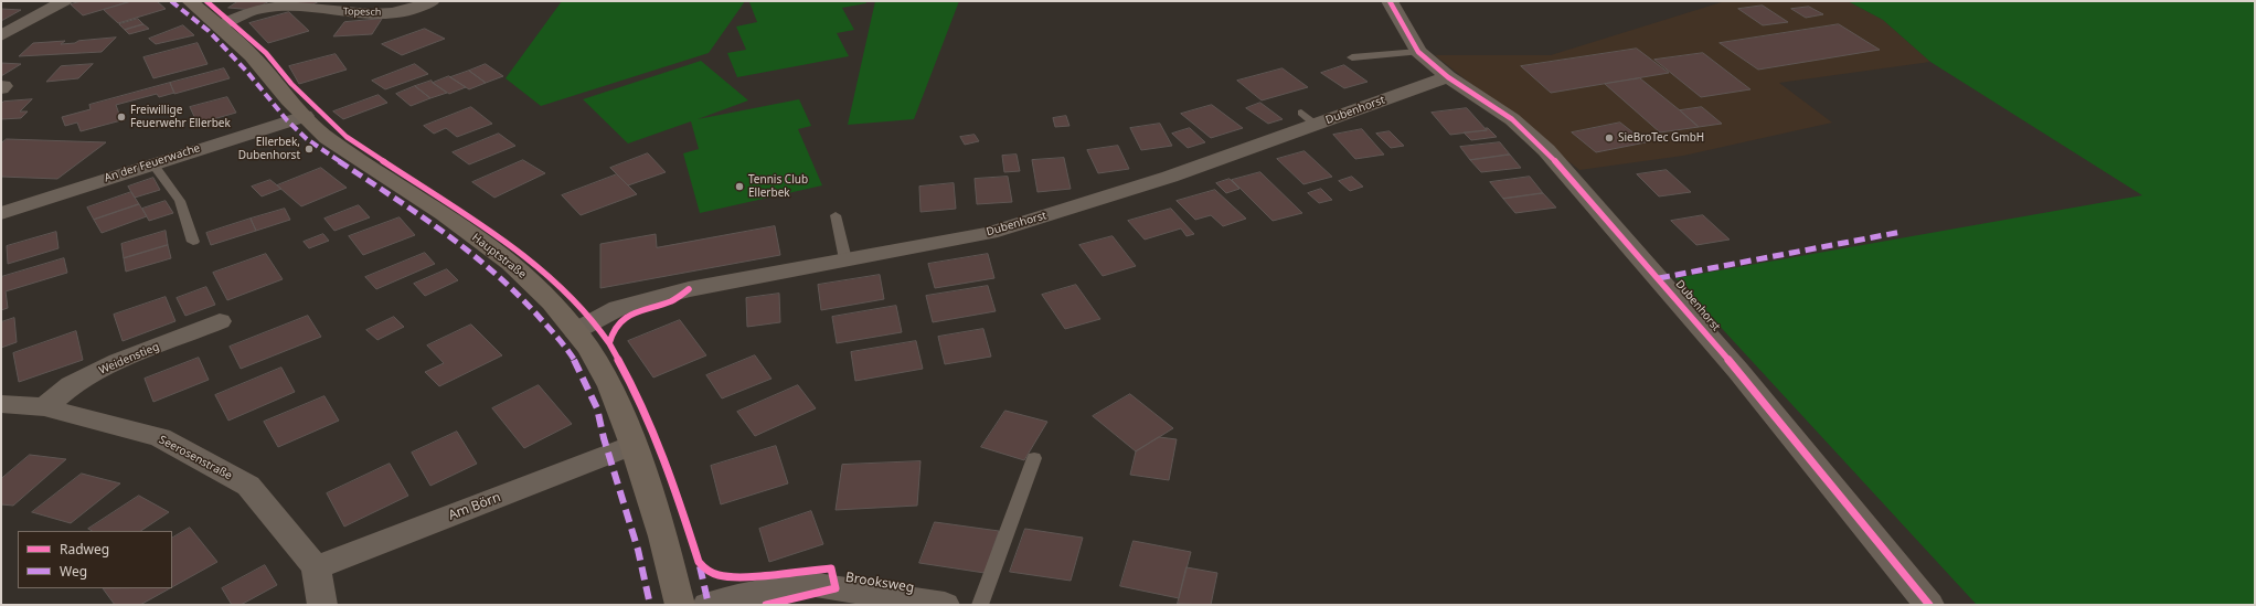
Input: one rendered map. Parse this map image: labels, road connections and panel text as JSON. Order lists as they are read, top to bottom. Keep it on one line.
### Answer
{"streets":{"main road":["Hauptstraße"],"street":["Topesch","Dubenhorst","An der Feuerwache","Weidenstieg","Seerosenstraße","Am Börn","Brooksweg"]},"crossings":[["Topesch","Hauptstraße"],["Dubenhorst","Hauptstraße"],["An der Feuerwache","Hauptstraße"],["Hauptstraße","Am Börn"],["Weidenstieg","Seerosenstraße"],["Seerosenstraße","Am Börn"]],"places":["Freiwillige Feuerwehr Ellerbek","SieBroTec GmbH","Ellerbek, Dubenhorst","Tennis Club Ellerbek"],"legend":["Radweg","Weg"]}
